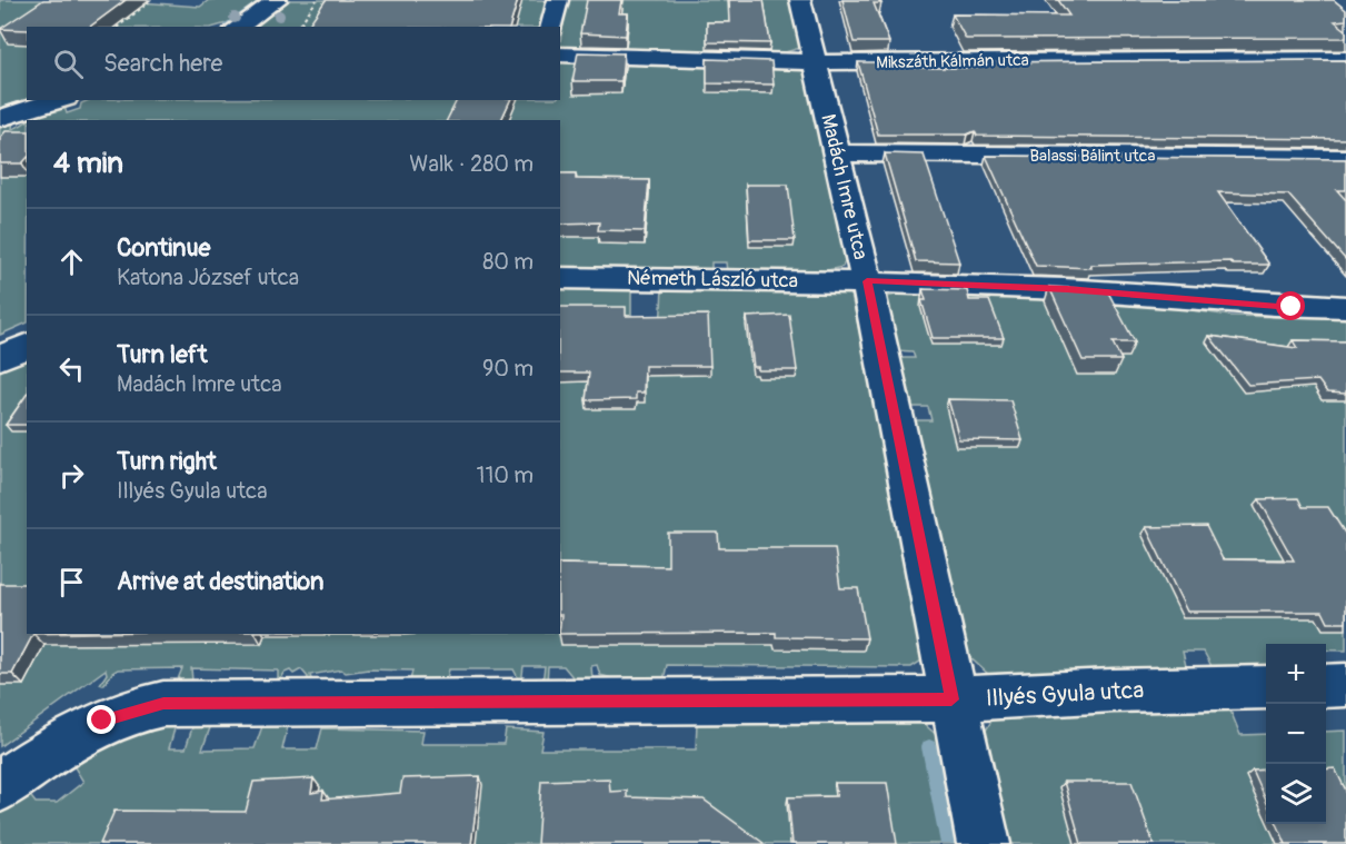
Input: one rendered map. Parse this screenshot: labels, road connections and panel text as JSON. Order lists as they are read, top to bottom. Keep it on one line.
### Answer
{"streets":{"street":["Mikszáth Kálmán utca","Balassi Bálint utca","Madách Imre utca","Németh László utca","Illyés Gyula utca"]},"crossings":[["Mikszáth Kálmán utca","Madách Imre utca"],["Balassi Bálint utca","Madách Imre utca"],["Madách Imre utca","Németh László utca"],["Madách Imre utca","Illyés Gyula utca"]],"page":{"search":"Search here","heading":["4 min","Walk · 280 m"],"list":[["Continue","Katona József utca","80 m"],["Turn left","Madách Imre utca","90 m"],["Turn right","Illyés Gyula utca","110 m"],"Arrive at destination"],"map_buttons":["+","−"]}}
